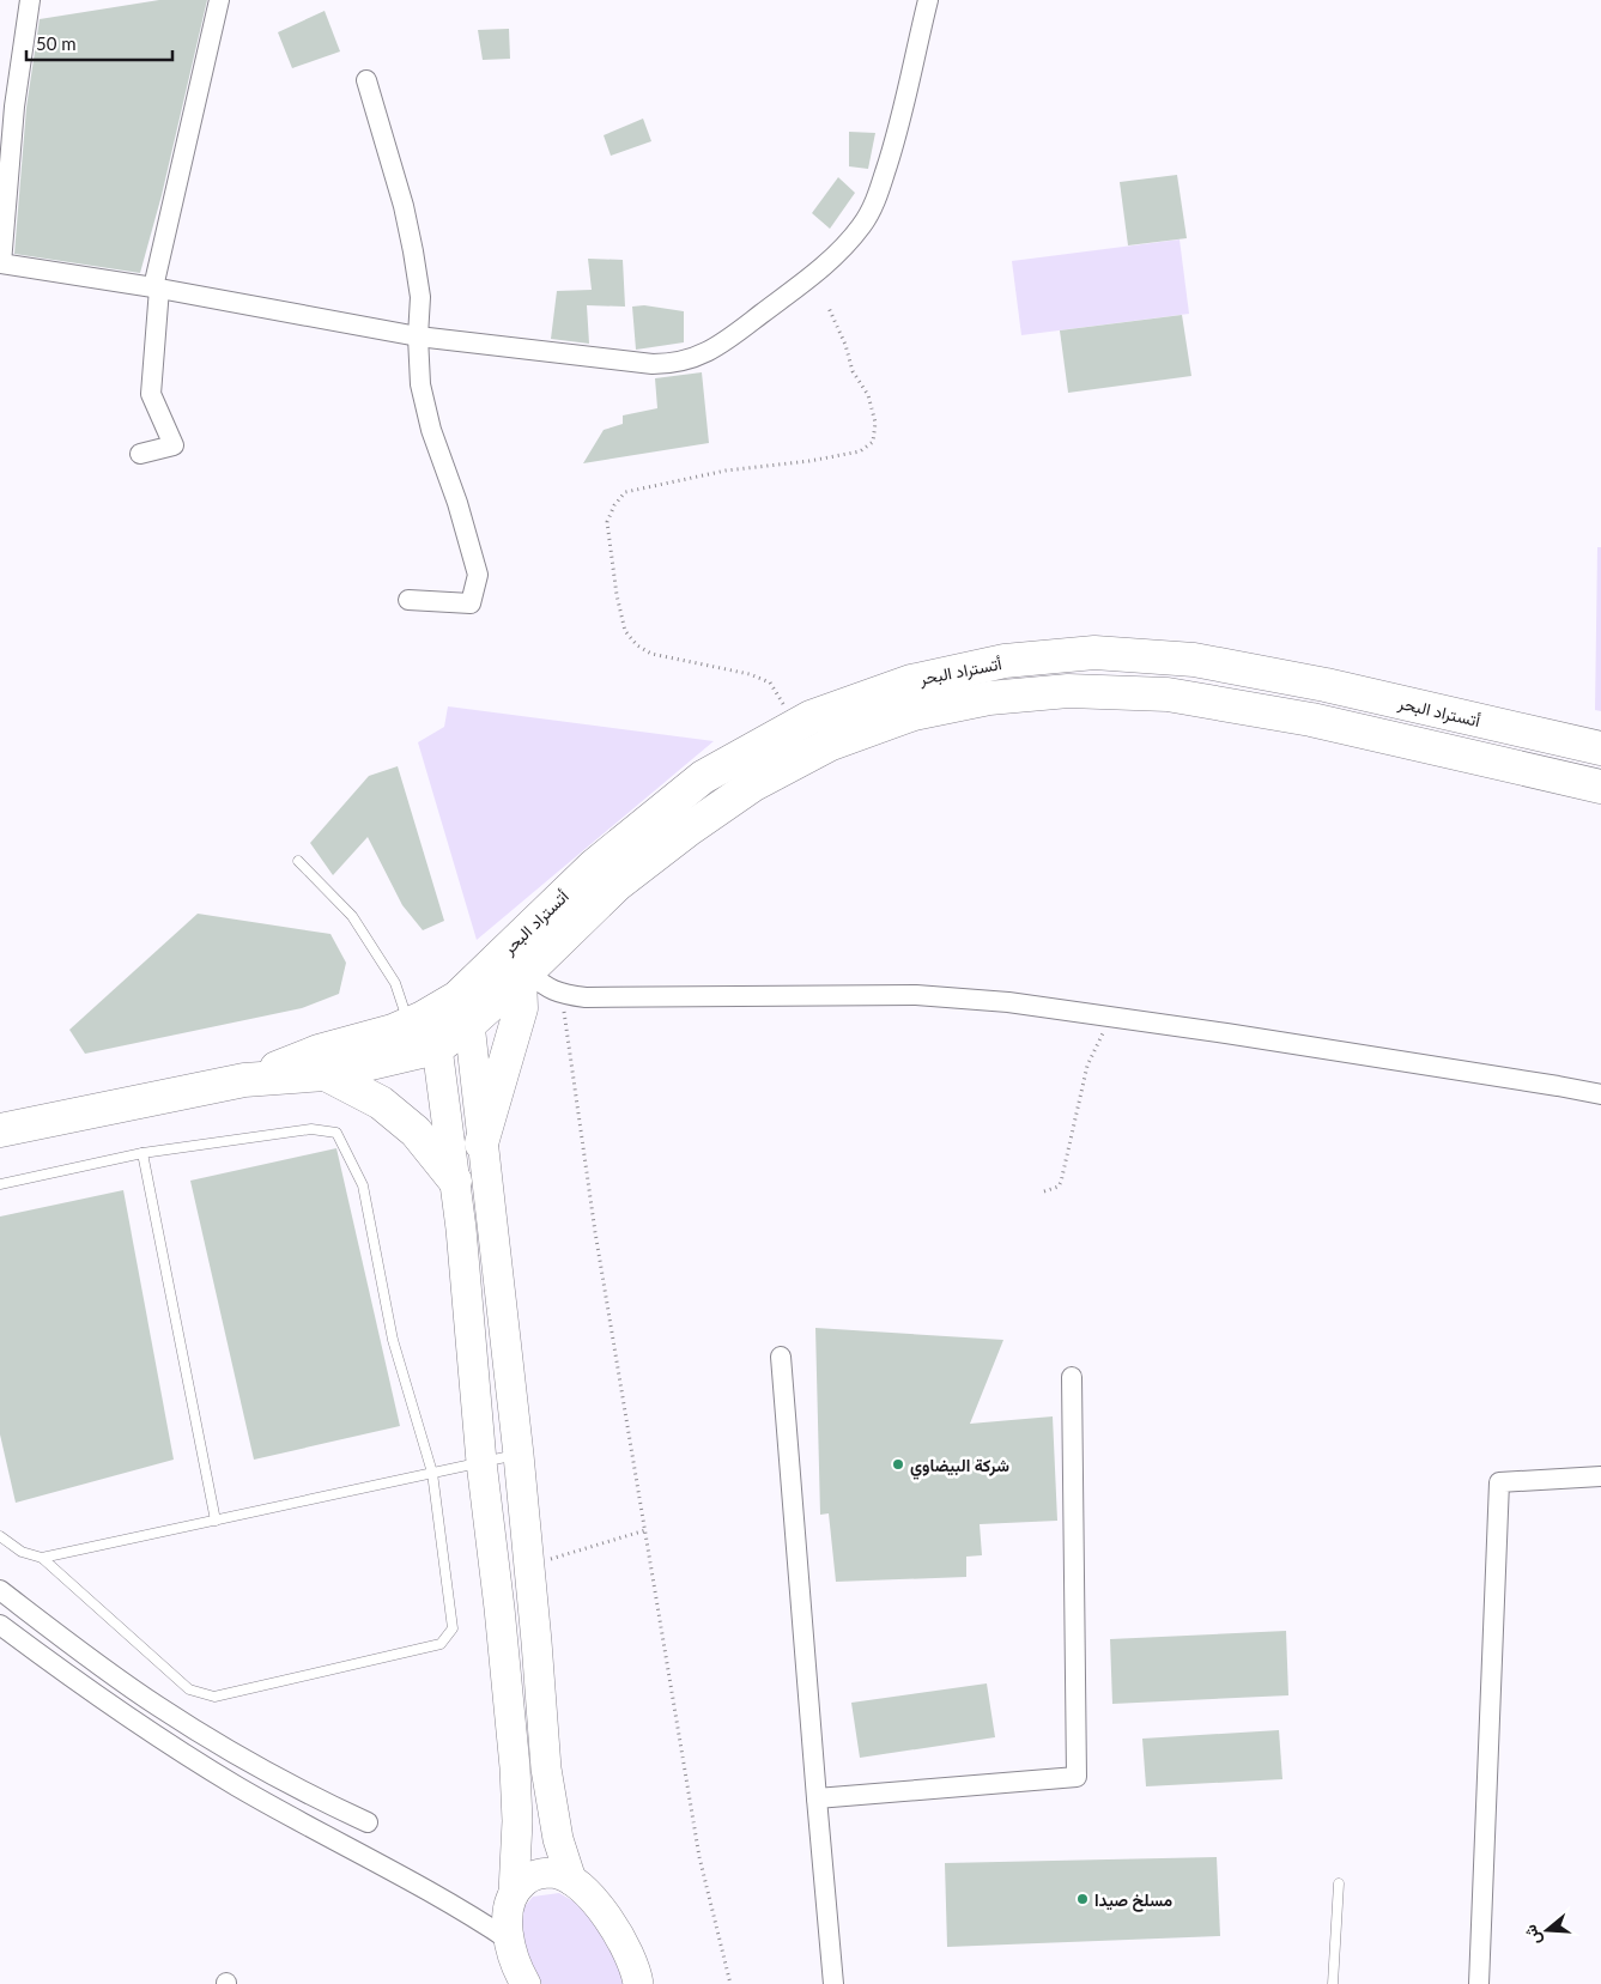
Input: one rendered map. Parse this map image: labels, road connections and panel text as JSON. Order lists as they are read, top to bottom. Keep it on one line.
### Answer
{"streets":{"highway":["أتستراد البحر"]},"places":["شركة البيضاوي","مسلخ صيدا"],"scale_bar":"50 m","north":"left"}
